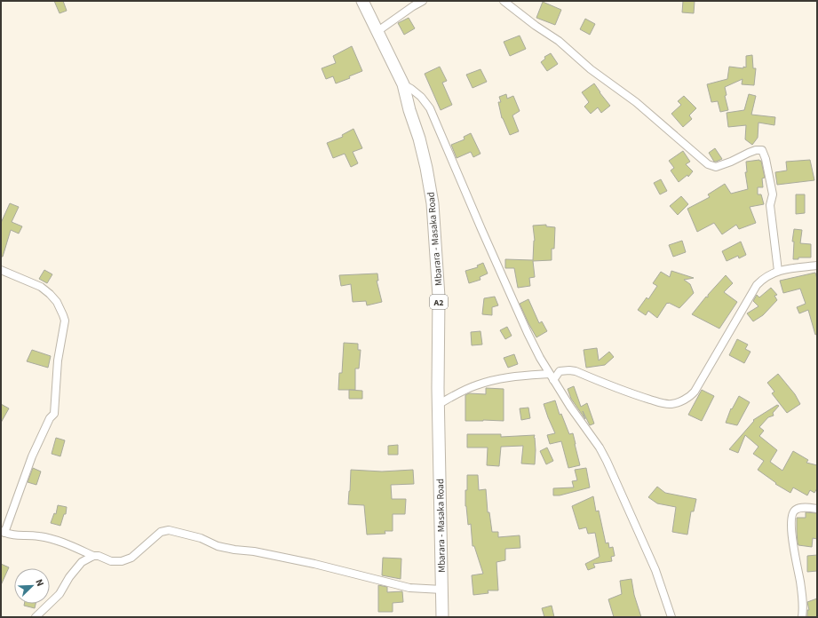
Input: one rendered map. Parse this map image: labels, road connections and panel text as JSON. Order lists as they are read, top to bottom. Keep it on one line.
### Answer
{"streets":{"highway":["Mbarara - Masaka Road","A2"]},"north":"top right"}
